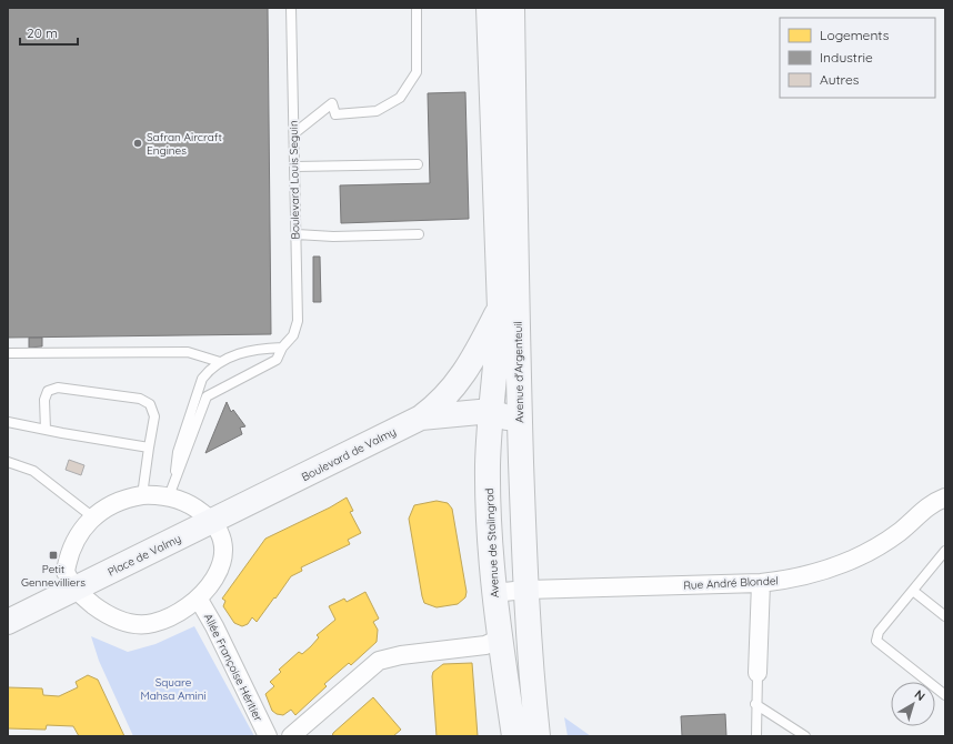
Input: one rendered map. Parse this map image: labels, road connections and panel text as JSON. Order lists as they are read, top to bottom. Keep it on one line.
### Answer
{"streets":{"main road":["Avenue d'Argenteuil","Boulevard de Valmy","Avenue de Stalingrad","Place de Valmy"],"street":["Rue André Blondel","Allée Françoise Héritier"],"lane":["Boulevard Louis Seguin"]},"crossings":[["Avenue d'Argenteuil","Boulevard de Valmy"],["Avenue d'Argenteuil","Rue André Blondel"],["Boulevard de Valmy","Avenue de Stalingrad"],["Boulevard de Valmy","Place de Valmy"],["Avenue de Stalingrad","Rue André Blondel"]],"parks":["Square Mahsa Amini"],"places":{"other":["Safran Aircraft Engines"],"transit":["Petit Gennevilliers"]},"legend":["Logements","Industrie","Autres"],"scale_bar":"20 m","north":"top right"}
